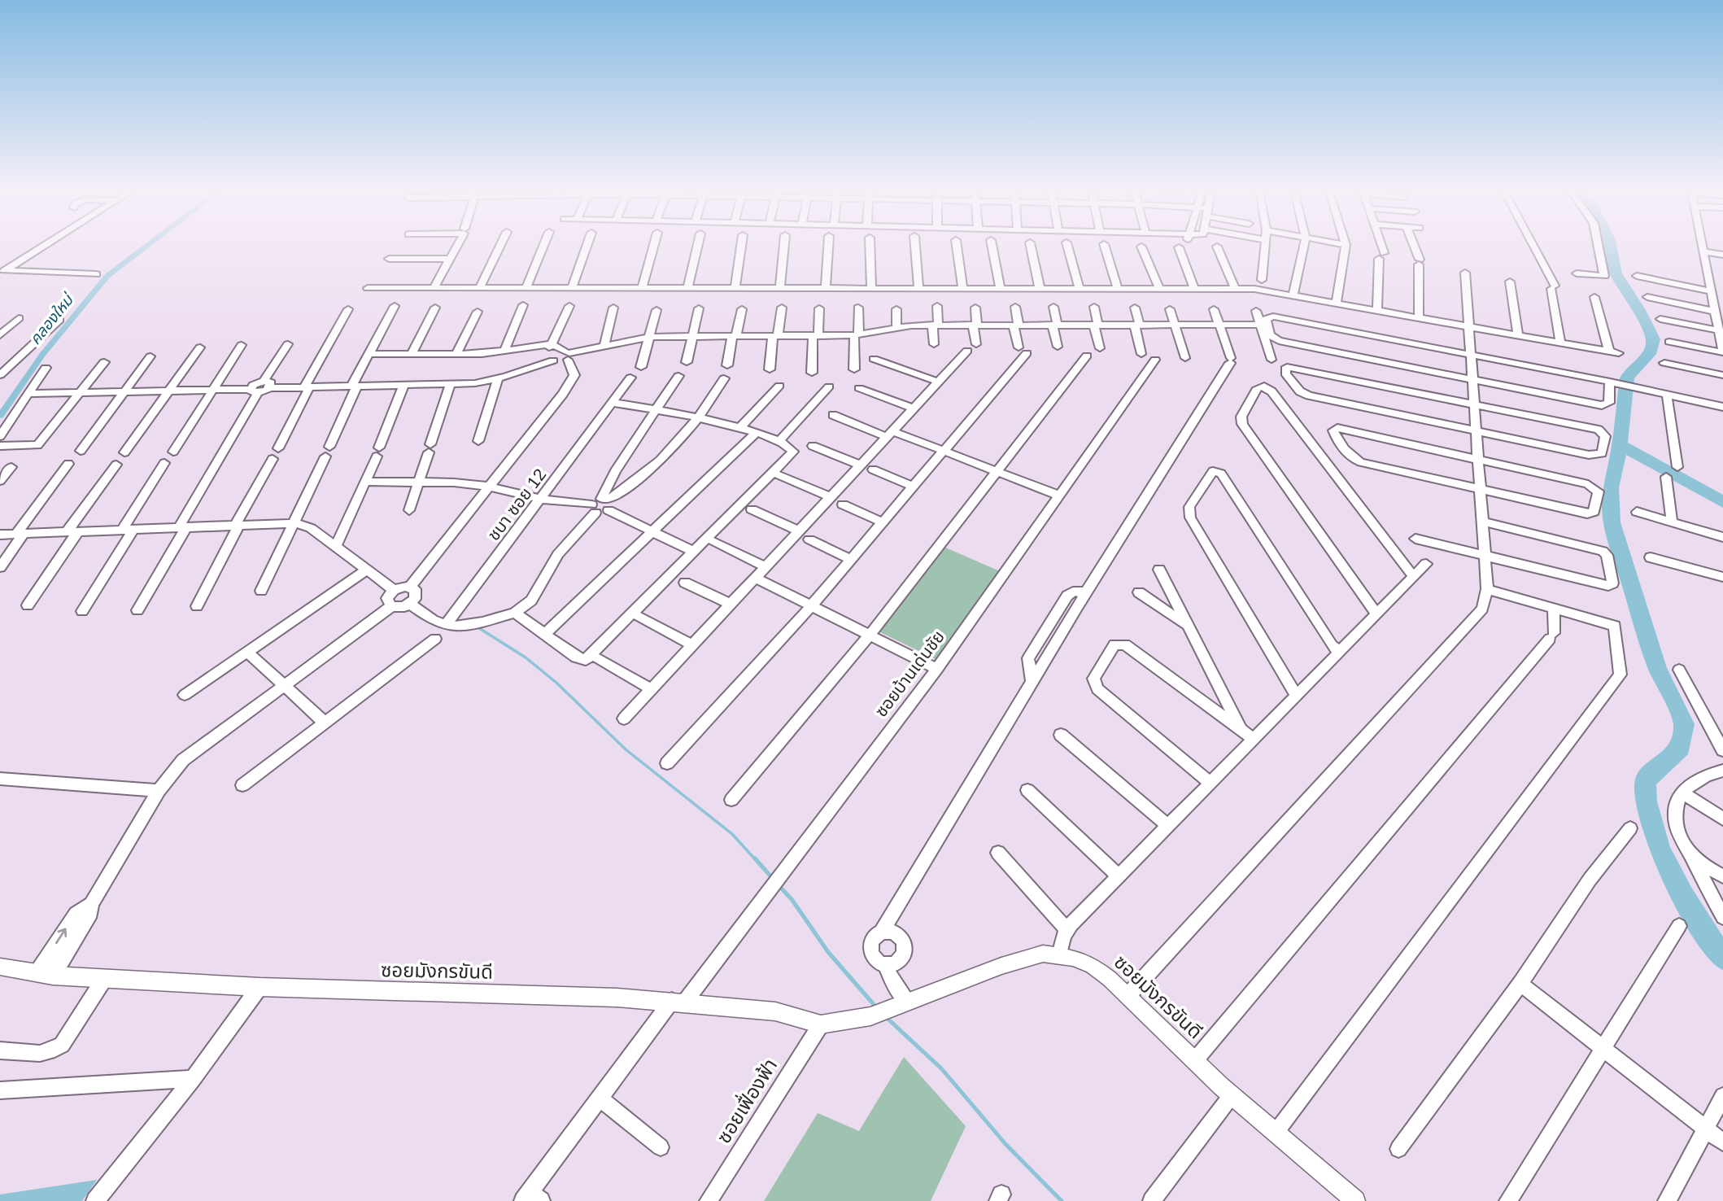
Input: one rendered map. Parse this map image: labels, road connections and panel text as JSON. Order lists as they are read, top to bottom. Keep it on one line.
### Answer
{"streets":{"street":["ชบา ซอย 12","ซอยบ้านเด่นชัย","ซอยมังกรขันดี","ซอยเฟื่องฟ้า"]},"crossings":[["ซอยบ้านเด่นชัย","ซอยมังกรขันดี"],["ซอยมังกรขันดี","ซอยเฟื่องฟ้า"]],"water":["คลองใหม่"]}
